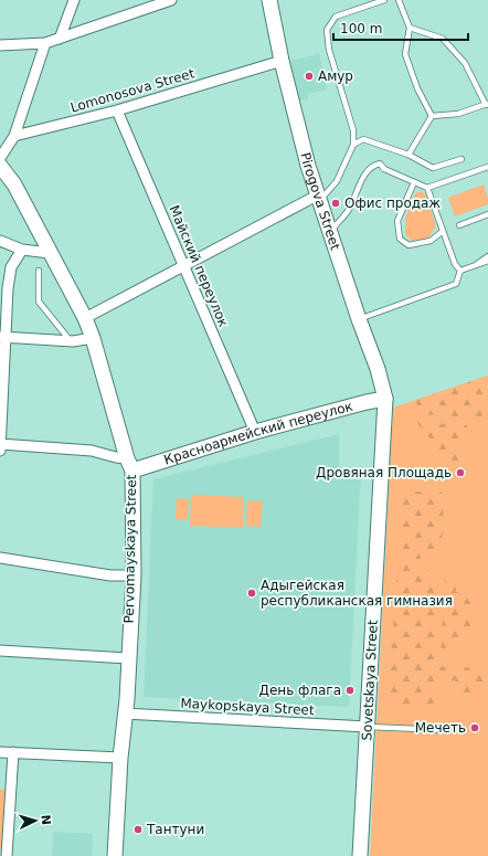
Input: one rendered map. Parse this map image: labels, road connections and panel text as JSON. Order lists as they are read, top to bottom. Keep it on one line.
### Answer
{"streets":{"street":["Lomonosova Street","Pirogova Street","Майский переулок","Красноармейский переулок","Pervomayskaya Street","Sovetskaya Street","Maykopskaya Street"]},"crossings":[["Lomonosova Street","Pirogova Street"],["Lomonosova Street","Майский переулок"],["Pirogova Street","Красноармейский переулок"],["Pirogova Street","Sovetskaya Street"],["Майский переулок","Красноармейский переулок"],["Красноармейский переулок","Pervomayskaya Street"],["Красноармейский переулок","Sovetskaya Street"],["Pervomayskaya Street","Maykopskaya Street"],["Sovetskaya Street","Maykopskaya Street"]],"places":["Амур","Офис продаж","Дровяная Площадь","Адыгейская республиканская гимназия","День флага","Мечеть","Тантуни"],"scale_bar":"100 m","north":"right"}
